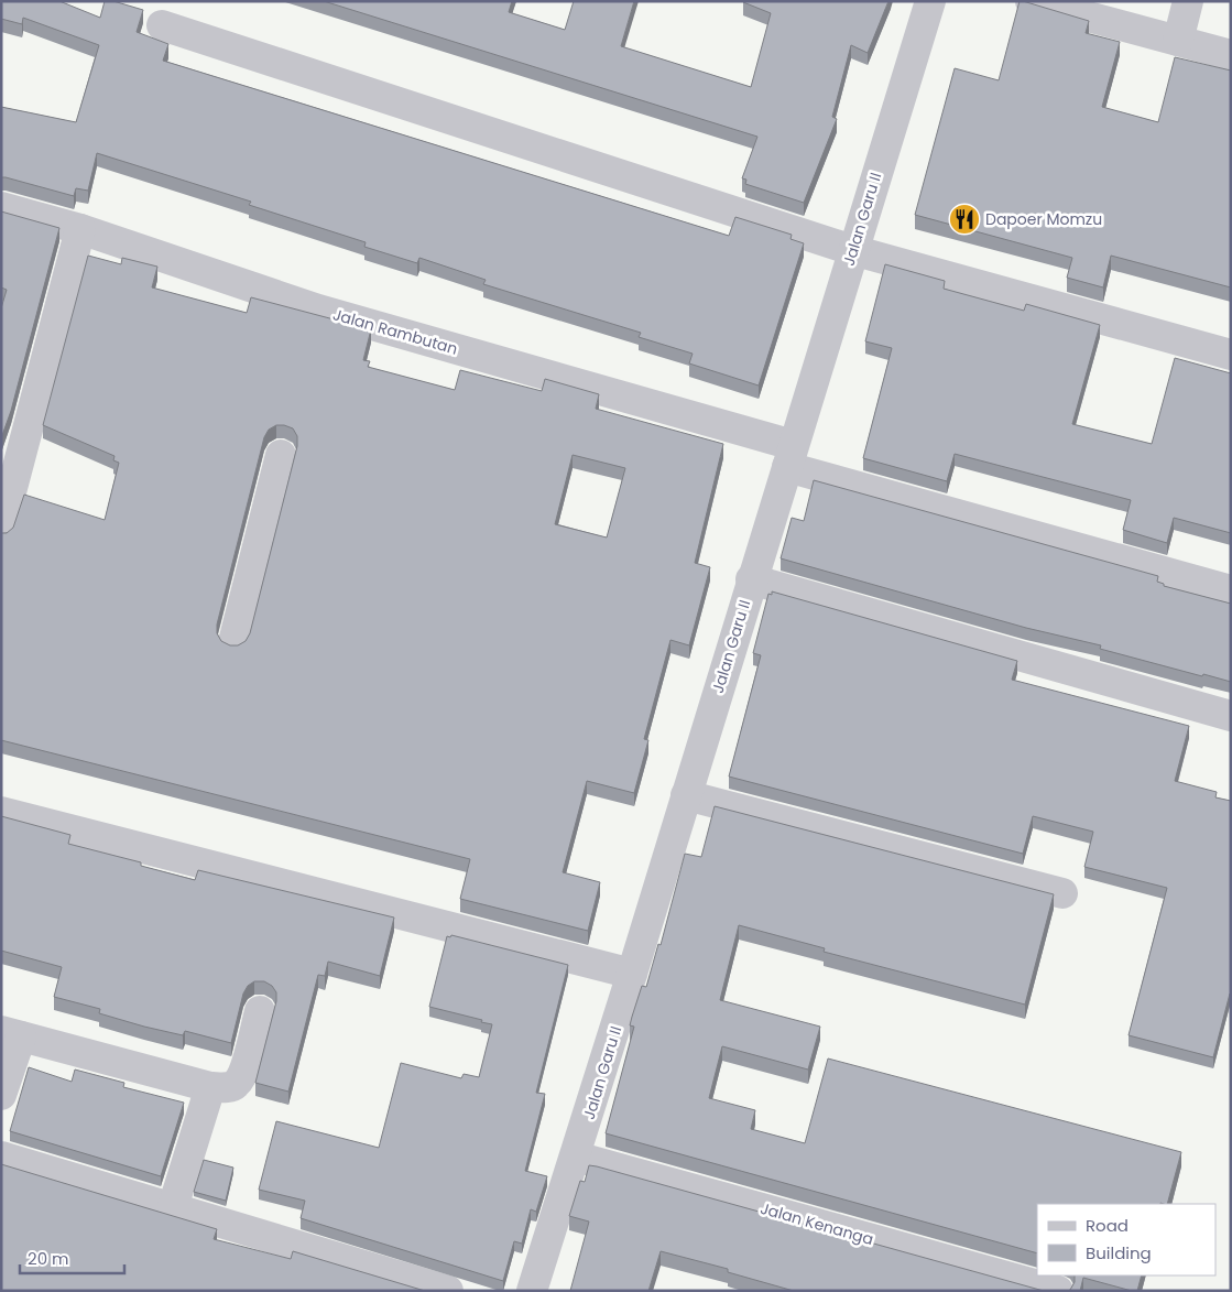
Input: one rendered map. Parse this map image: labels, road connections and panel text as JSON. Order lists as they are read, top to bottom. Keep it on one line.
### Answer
{"streets":{"street":["Jalan Garu II","Jalan Rambutan","Jalan Kenanga"]},"crossings":[["Jalan Garu II","Jalan Rambutan"],["Jalan Garu II","Jalan Kenanga"]],"places":{"restaurant":["Dapoer Momzu"]},"legend":["Road","Building"],"scale_bar":"20 m"}
